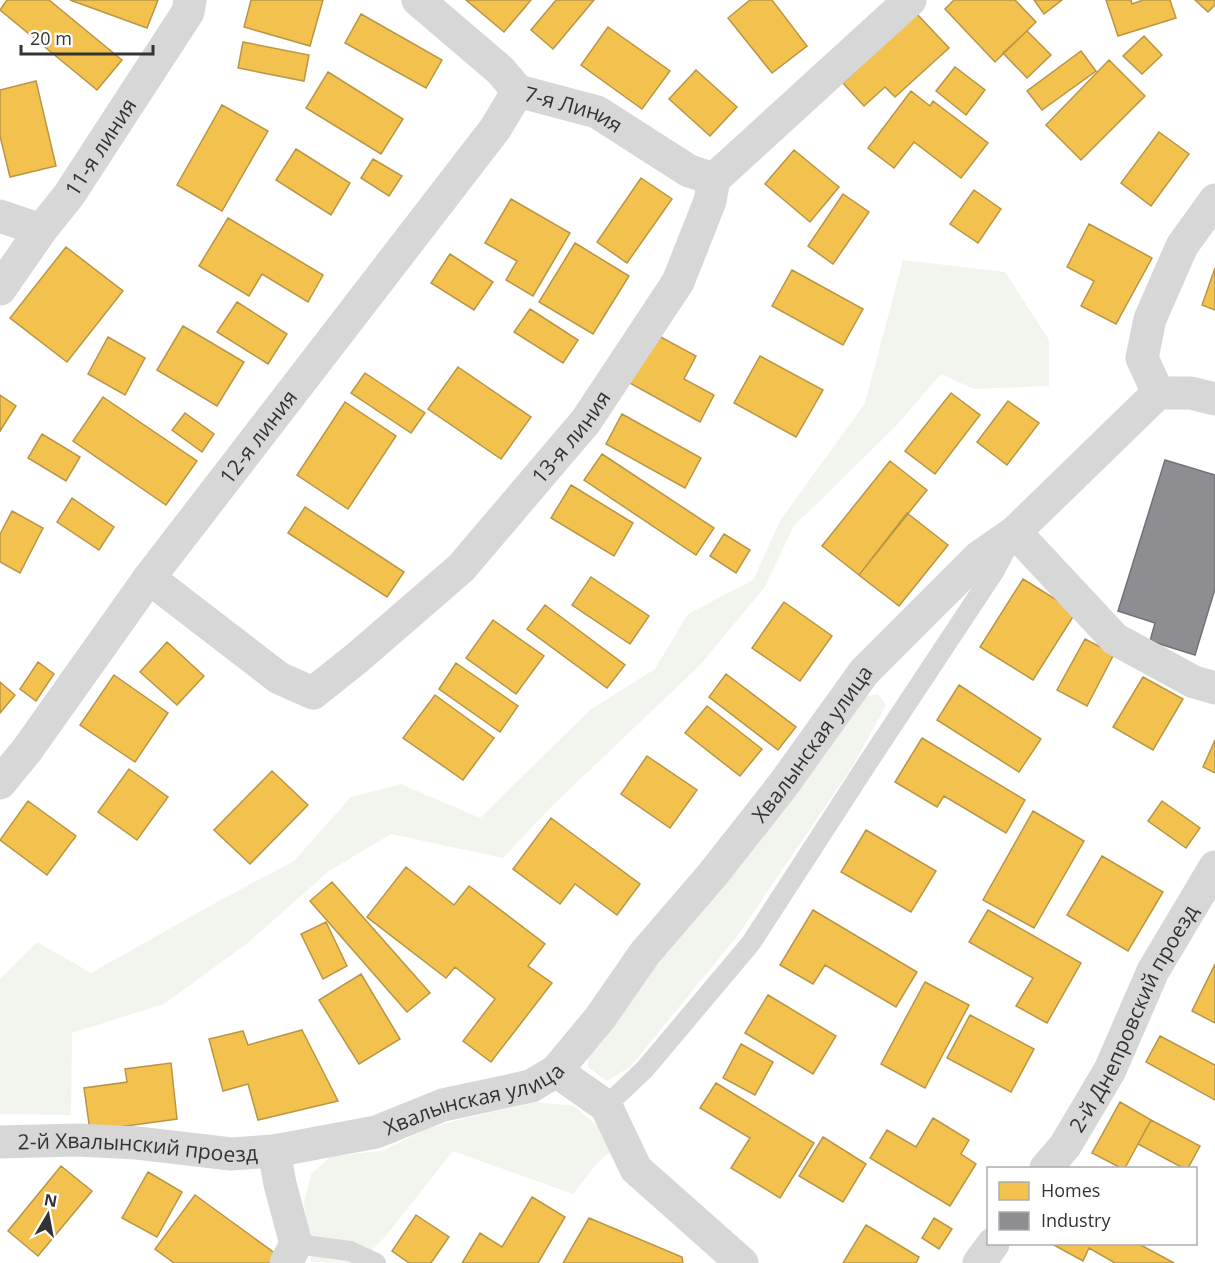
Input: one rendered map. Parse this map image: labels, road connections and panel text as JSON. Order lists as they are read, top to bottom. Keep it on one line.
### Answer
{"streets":{"street":["7-я Линия","11-я линия","12-я линия","13-я линия","Хвалынская улица","2-й Днепровский проезд","2-й Хвалынский проезд"]},"crossings":[["7-я Линия","12-я линия"],["7-я Линия","13-я линия"],["12-я линия","13-я линия"],["Хвалынская улица","2-й Хвалынский проезд"]],"legend":["Homes","Industry"],"scale_bar":"20 m","north":"top"}
